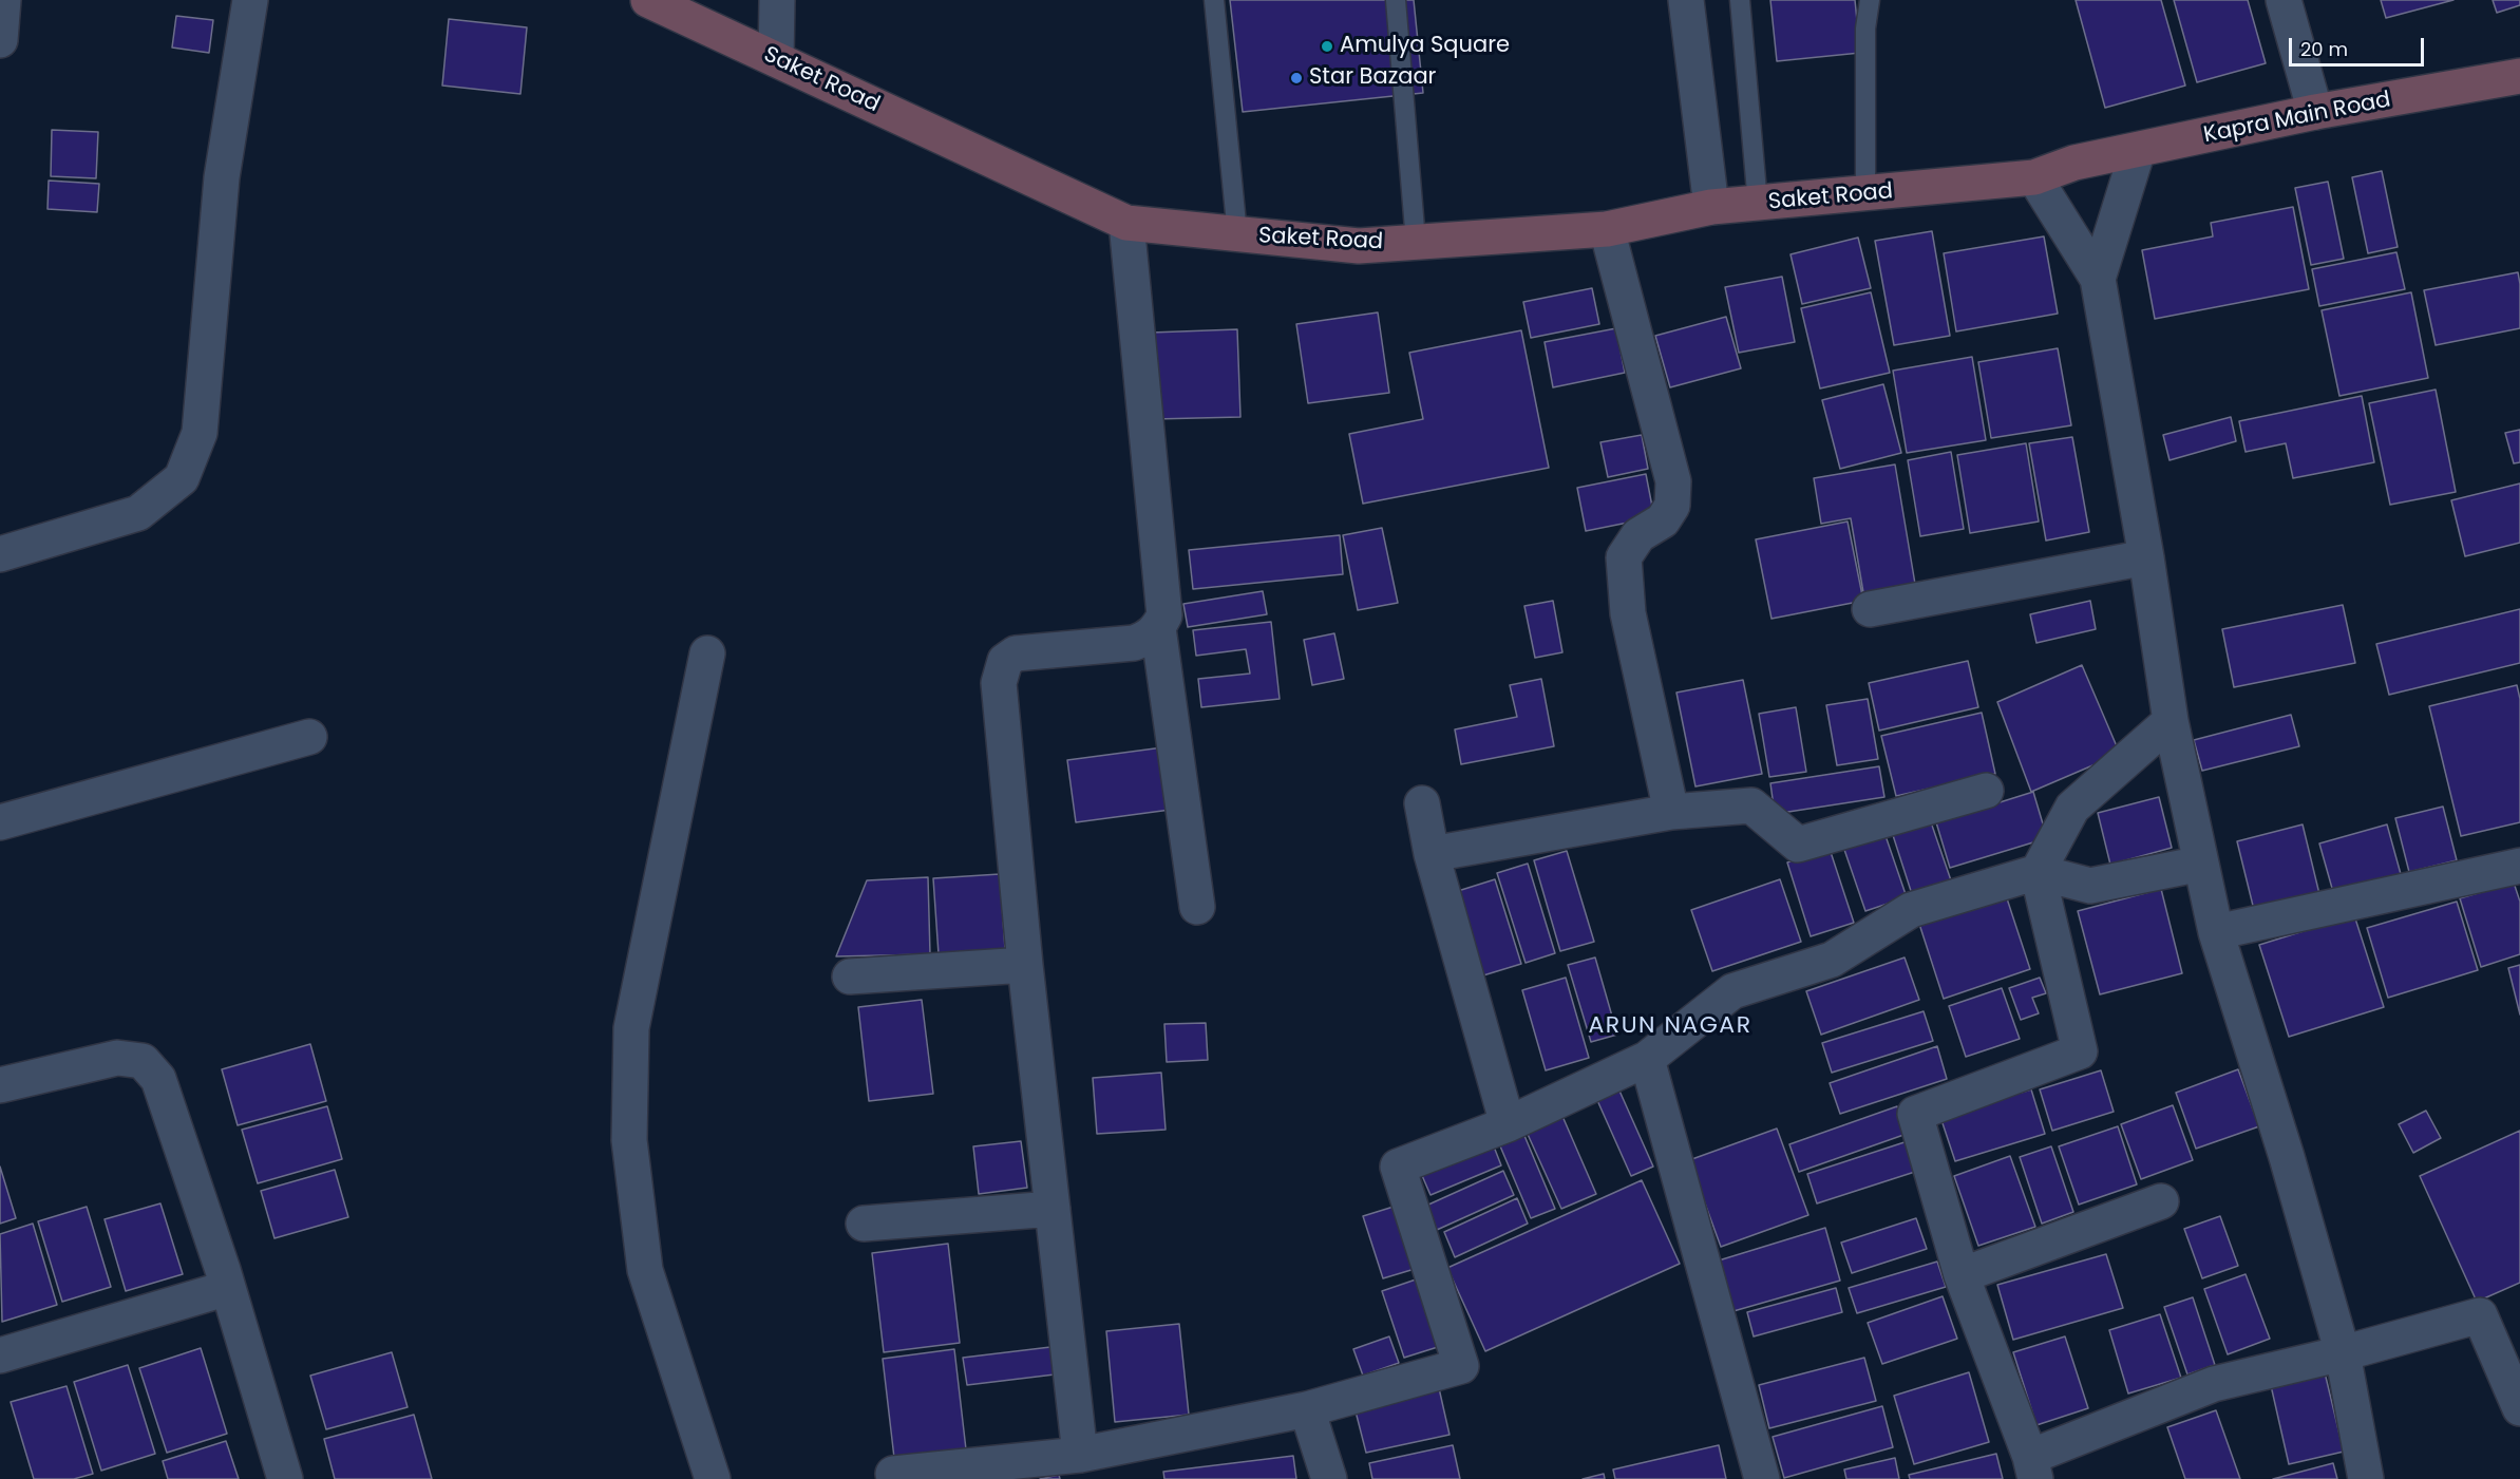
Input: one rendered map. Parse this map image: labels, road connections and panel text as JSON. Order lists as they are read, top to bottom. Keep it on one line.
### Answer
{"streets":{"street":["Saket Road","Kapra Main Road"]},"crossings":[["Saket Road","Kapra Main Road"]],"districts":["ARUN NAGAR"],"places":["Amulya Square","Star Bazaar"],"scale_bar":"20 m"}
